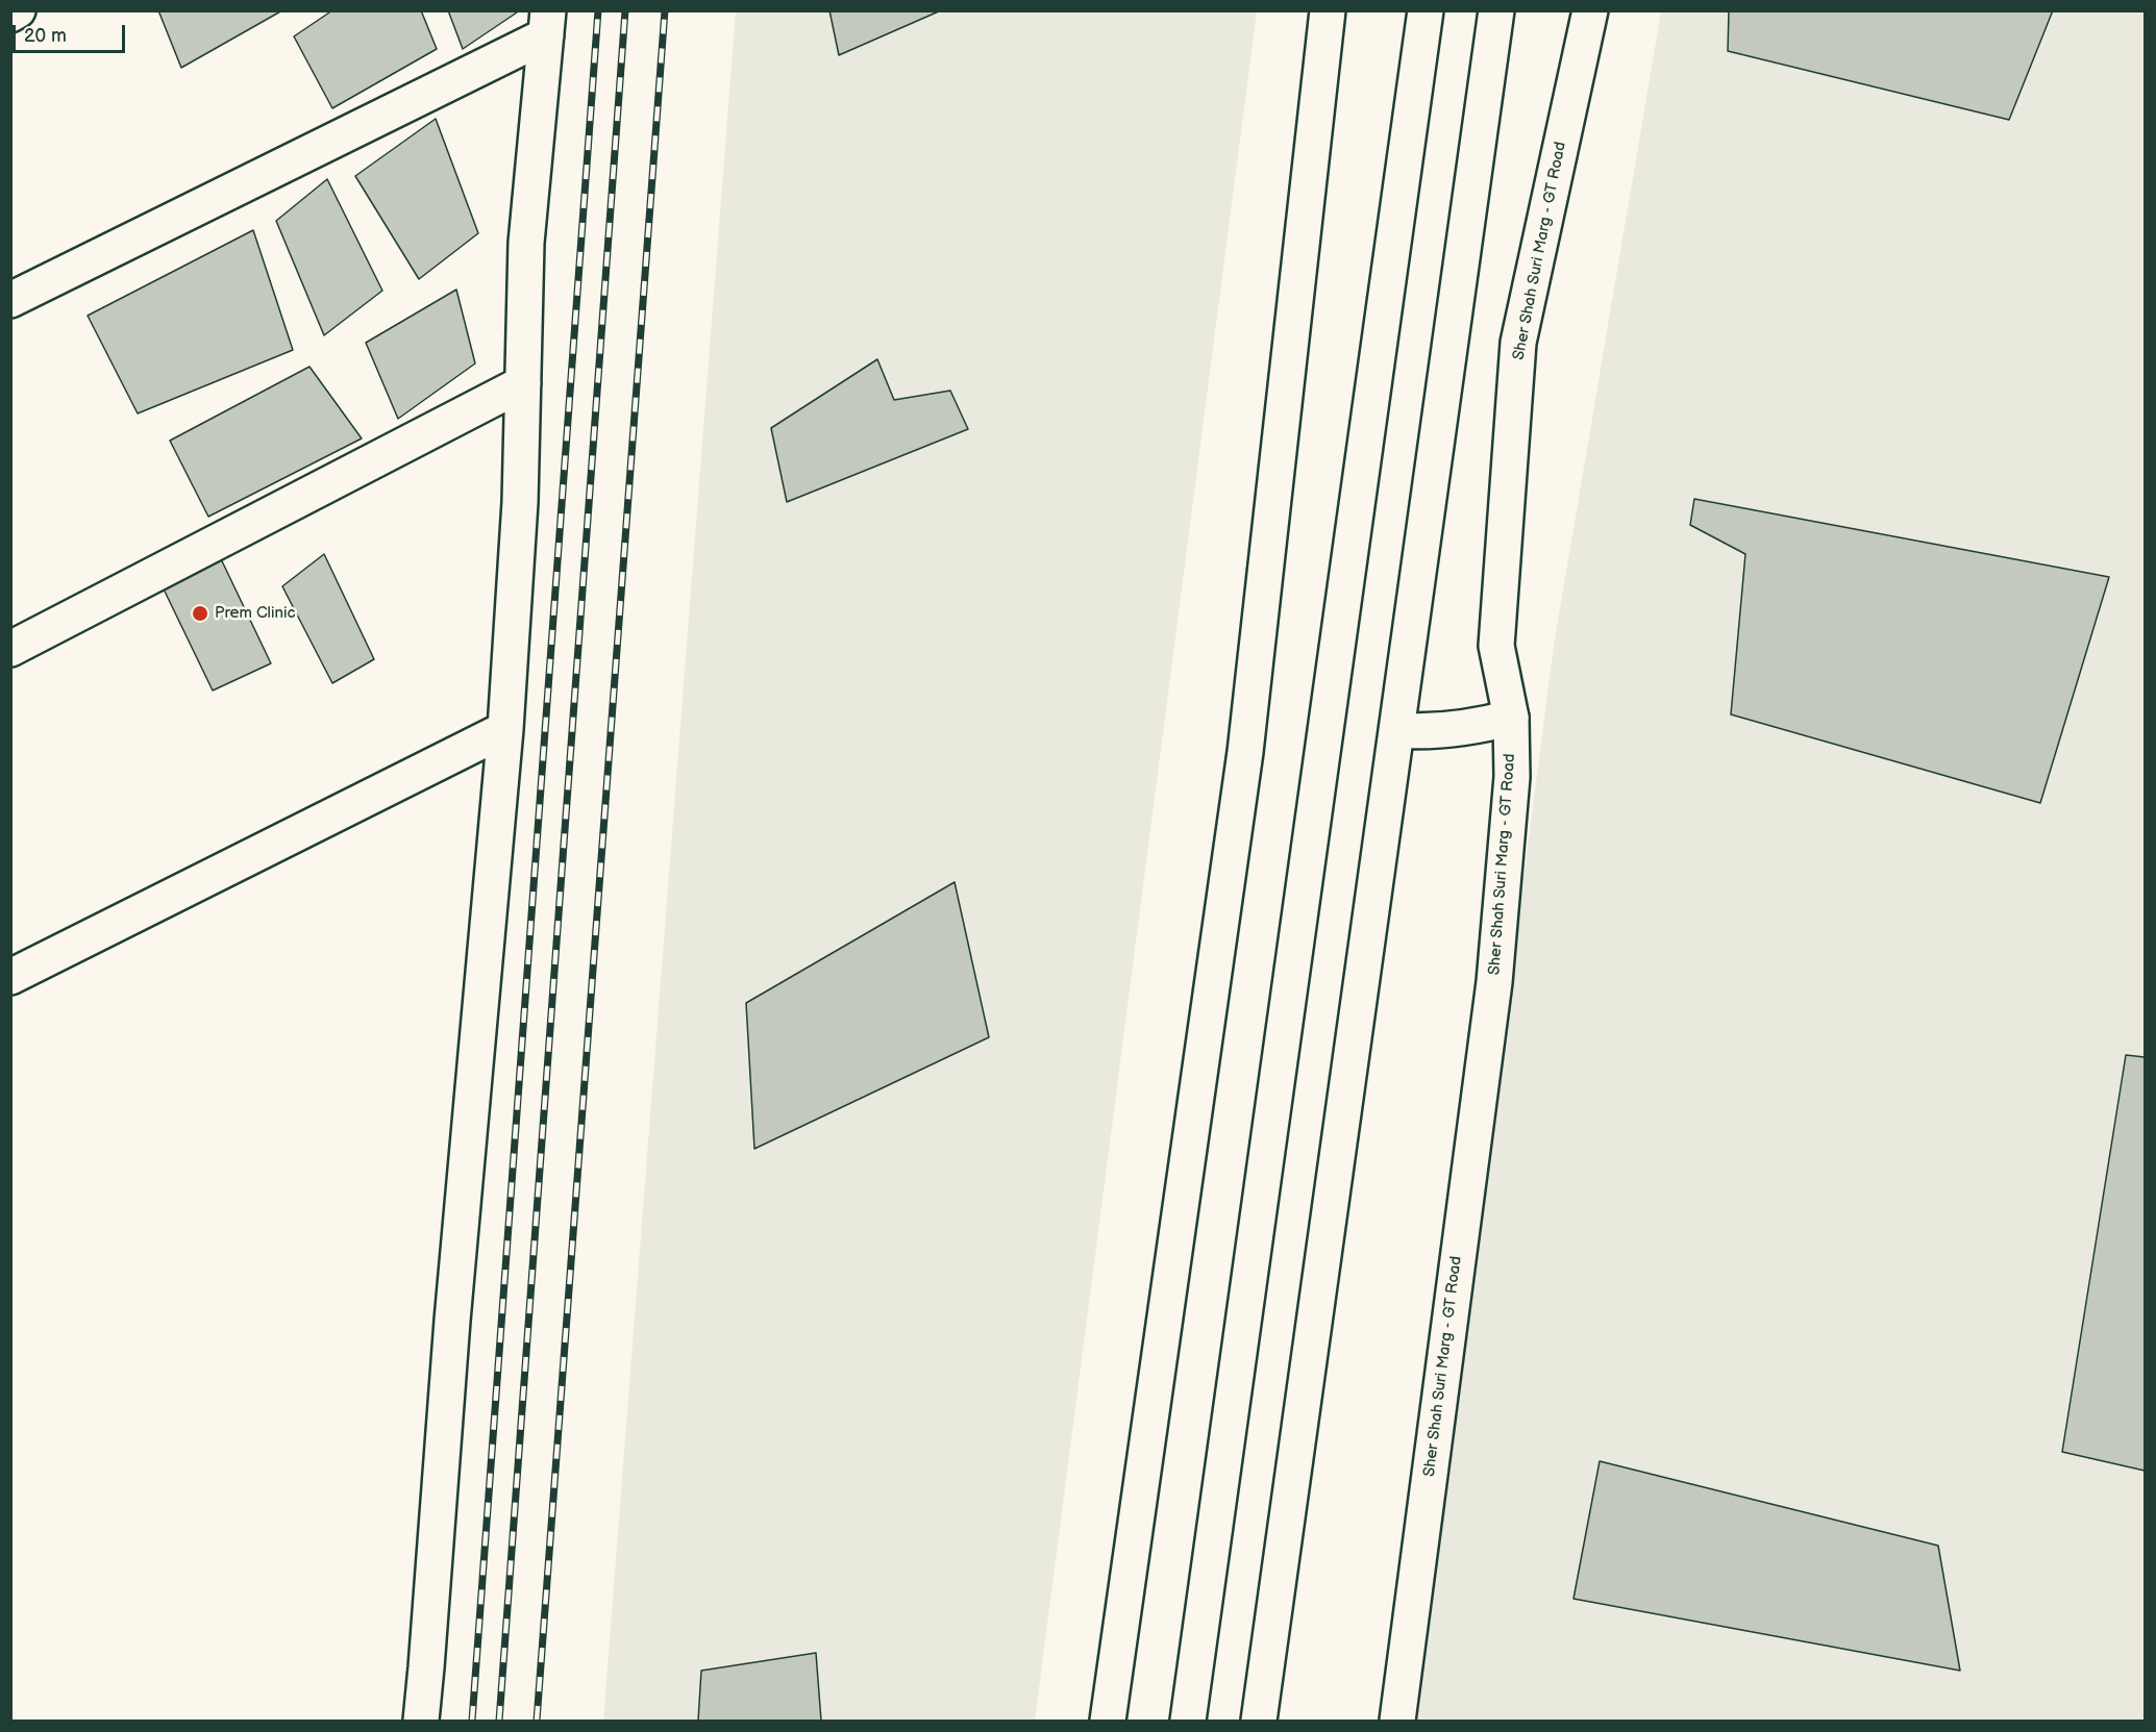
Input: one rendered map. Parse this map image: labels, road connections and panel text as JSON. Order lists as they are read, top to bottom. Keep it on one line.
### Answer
{"streets":{"main road":["Sher Shah Suri Marg - GT Road"]},"places":["Prem Clinic"],"scale_bar":"20 m"}
